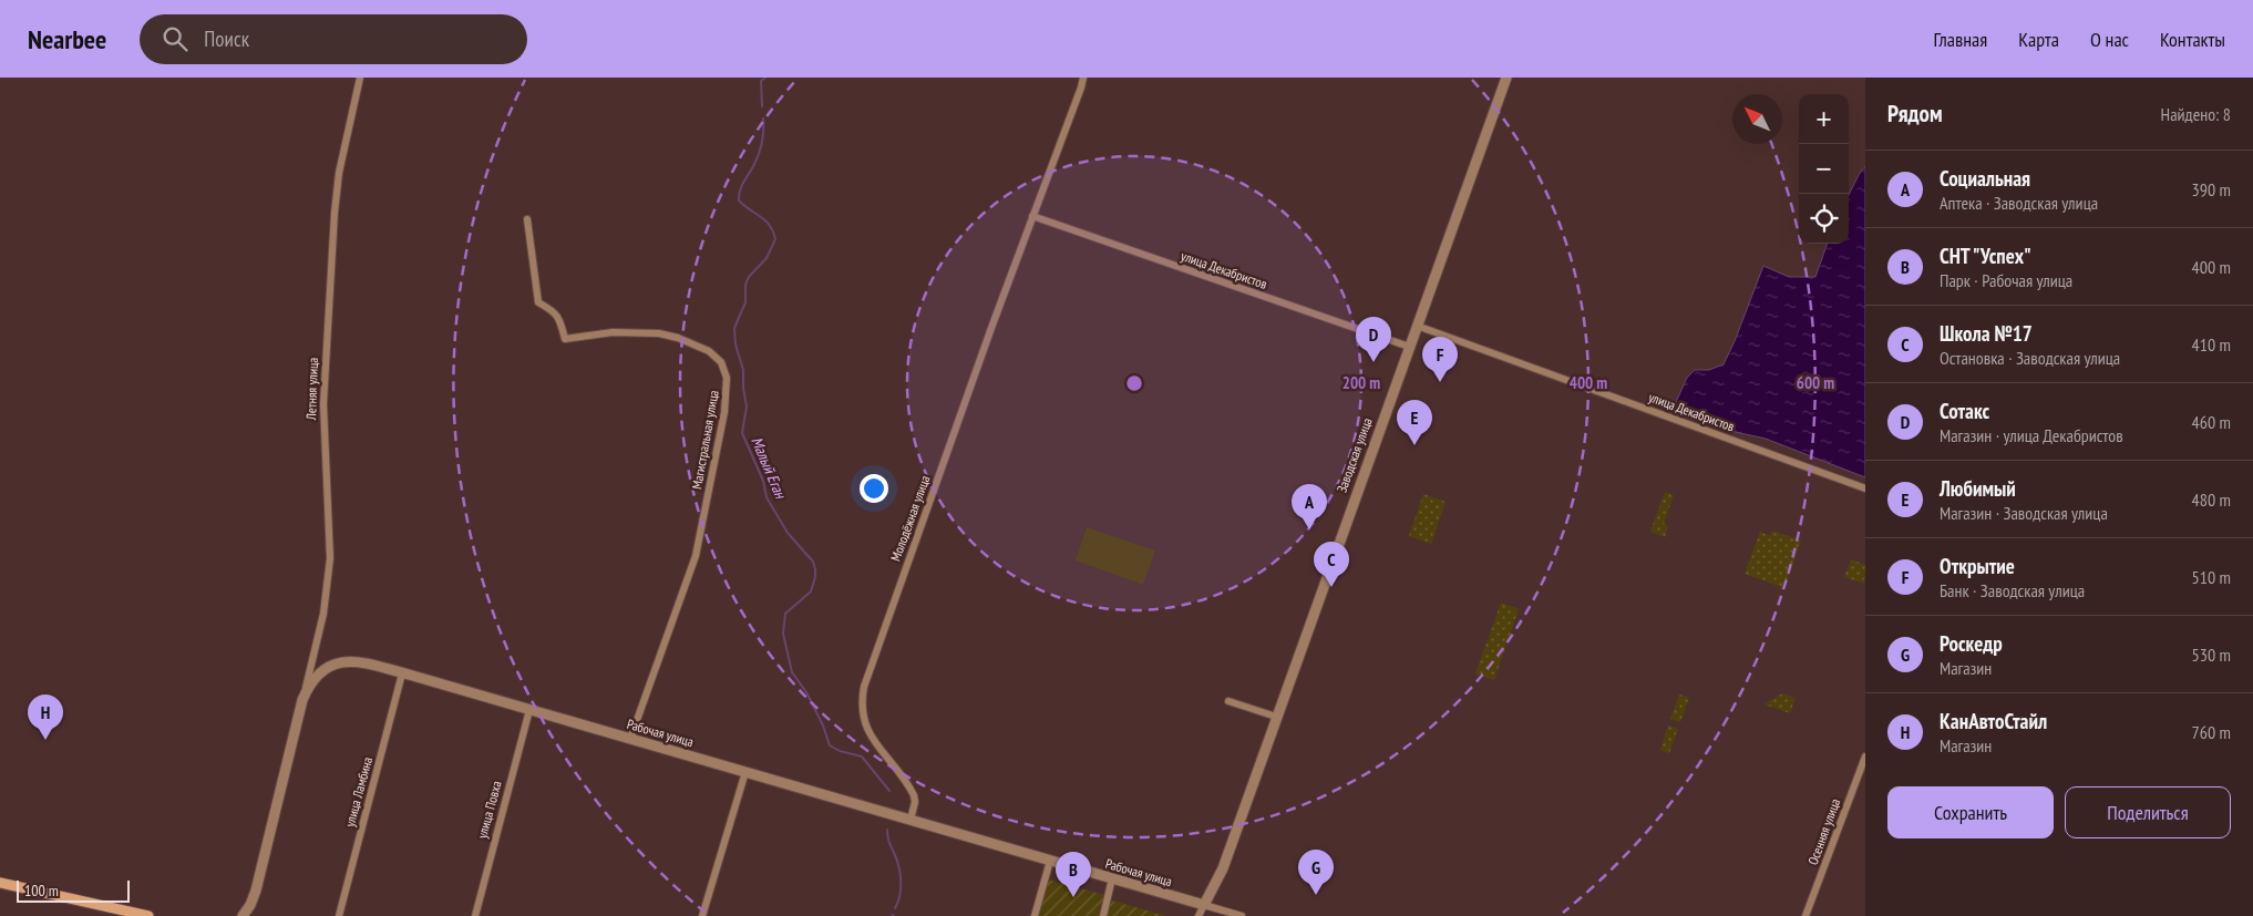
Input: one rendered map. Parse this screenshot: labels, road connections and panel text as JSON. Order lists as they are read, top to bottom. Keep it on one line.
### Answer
{"streets":{"street":["улица Декабристов","Летняя улица","Магистральная улица","Заводская улица","Молодёжная улица","Рабочая улица","улица Ламбина","улица Повха","Осенняя улица"]},"crossings":[["улица Декабристов","Заводская улица"],["улица Декабристов","Молодёжная улица"],["Летняя улица","Рабочая улица"],["Магистральная улица","Рабочая улица"],["Заводская улица","Рабочая улица"],["Молодёжная улица","Рабочая улица"],["Рабочая улица","улица Ламбина"],["Рабочая улица","улица Повха"]],"water":["Малый Еган"],"scale_bar":"100 m","north":"top left","page":{"header":"Nearbee","search":"Поиск","nav":["Главная","Карта","О нас","Контакты"],"heading":["Рядом","Найдено: 8"],"map_buttons":["+","−"],"list":[{"mark":"A","name":"Социальная","note":"Аптека · Заводская улица","value":"390 m"},{"mark":"B","name":"СНТ \"Успех\"","note":"Парк · Рабочая улица","value":"400 m"},{"mark":"C","name":"Школа №17","note":"Остановка · Заводская улица","value":"410 m"},{"mark":"D","name":"Сотакс","note":"Магазин · улица Декабристов","value":"460 m"},{"mark":"E","name":"Любимый","note":"Магазин · Заводская улица","value":"480 m"},{"mark":"F","name":"Открытие","note":"Банк · Заводская улица","value":"510 m"},{"mark":"G","name":"Роскедр","note":"Магазин","value":"530 m"},{"mark":"H","name":"КанАвтоСтайл","note":"Магазин","value":"760 m"}],"pins":["D","F","E","A","C","H","G","B"],"buttons":["Сохранить","Поделиться"],"scale":"100 m"},"rings":["200 m","400 m","600 m"]}
